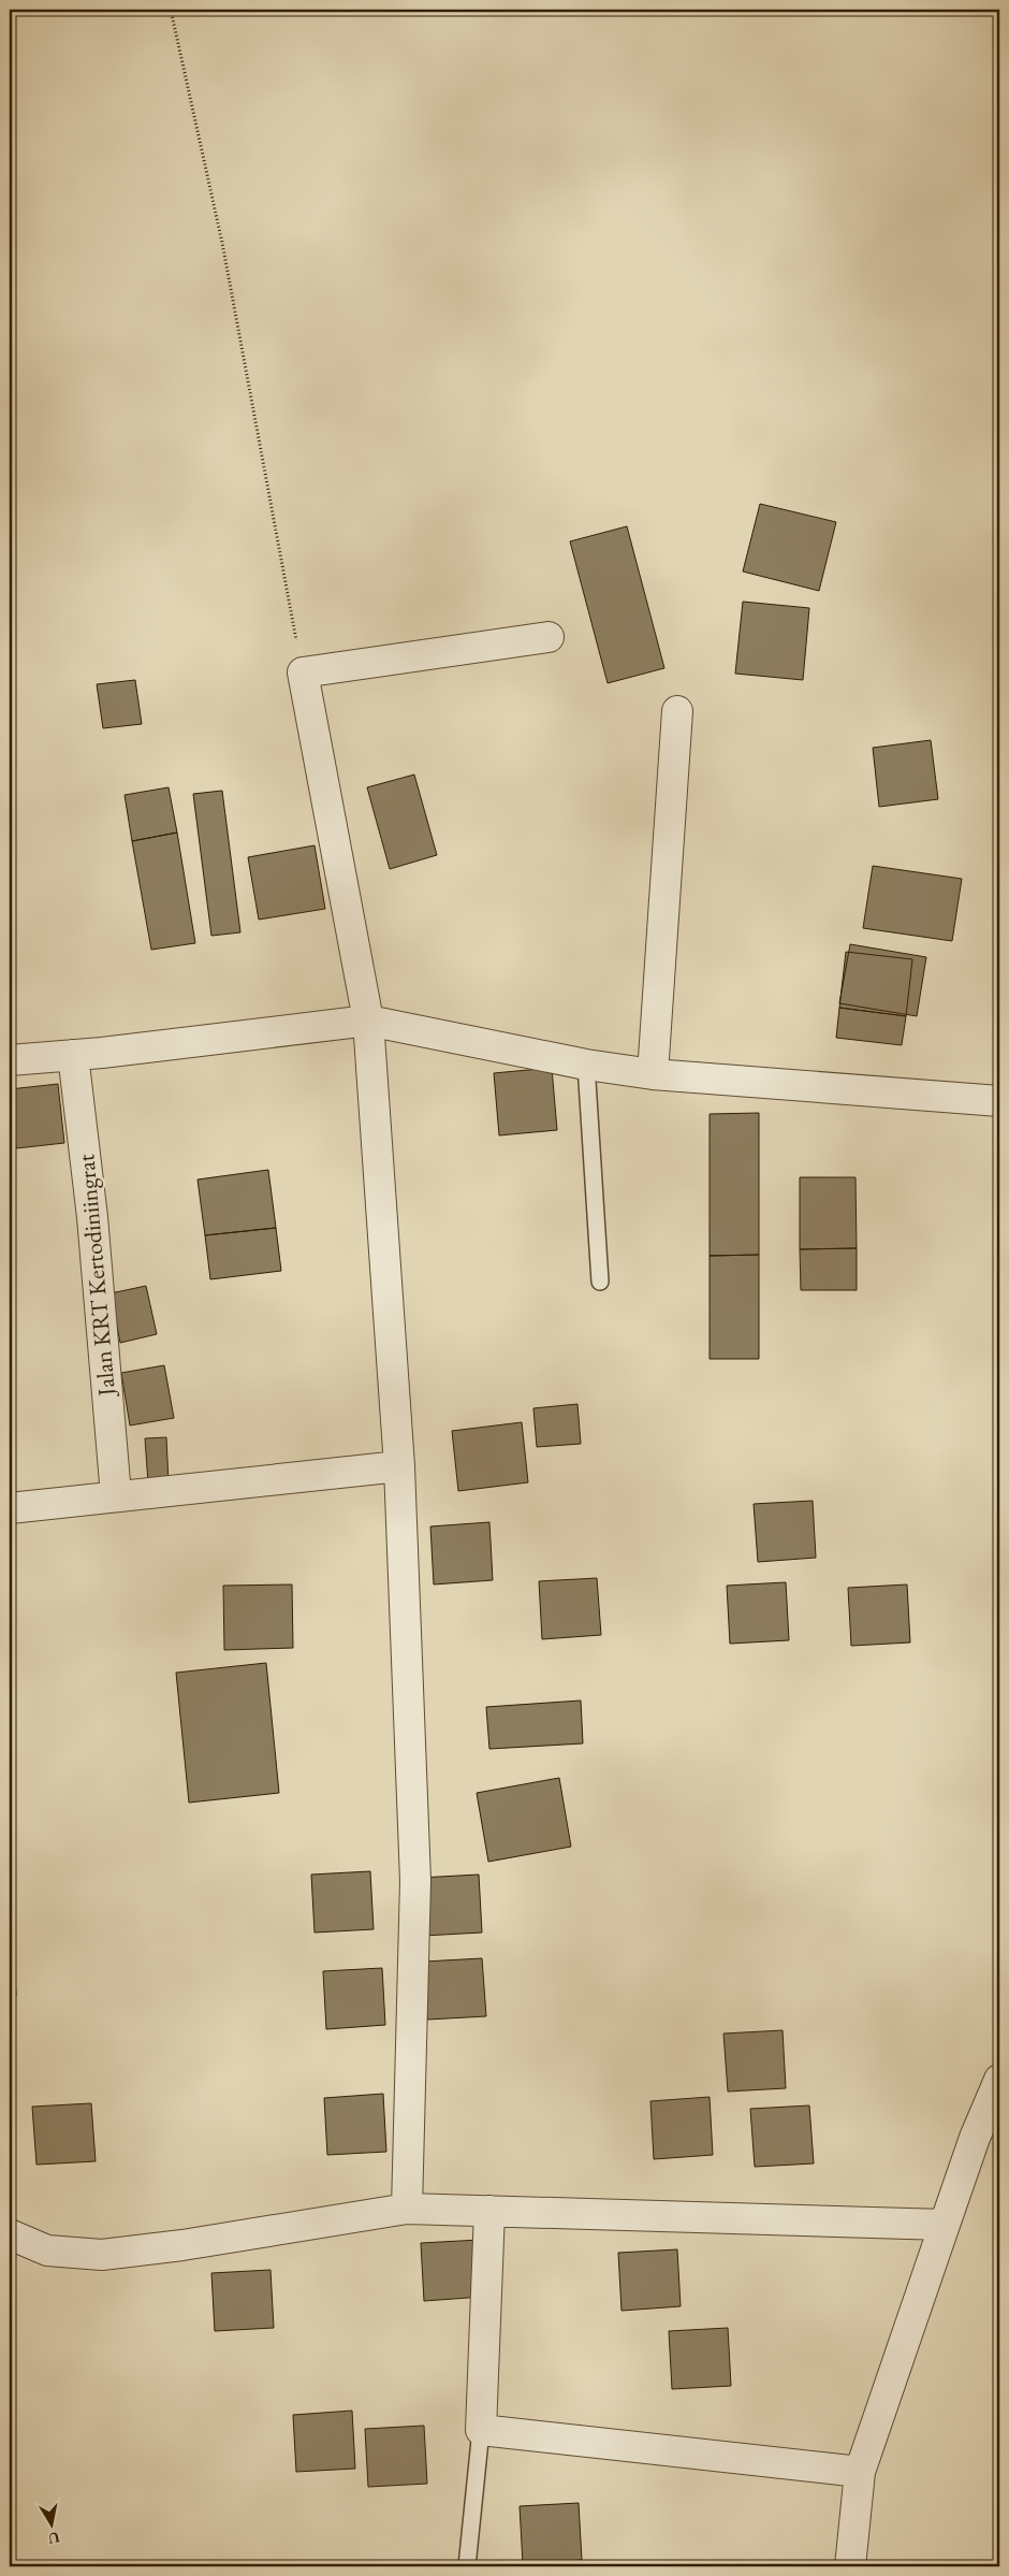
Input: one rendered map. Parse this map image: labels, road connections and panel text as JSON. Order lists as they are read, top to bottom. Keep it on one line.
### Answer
{"streets":{"street":["Jalan KRT Kertodiniingrat"]},"north":"bottom"}
